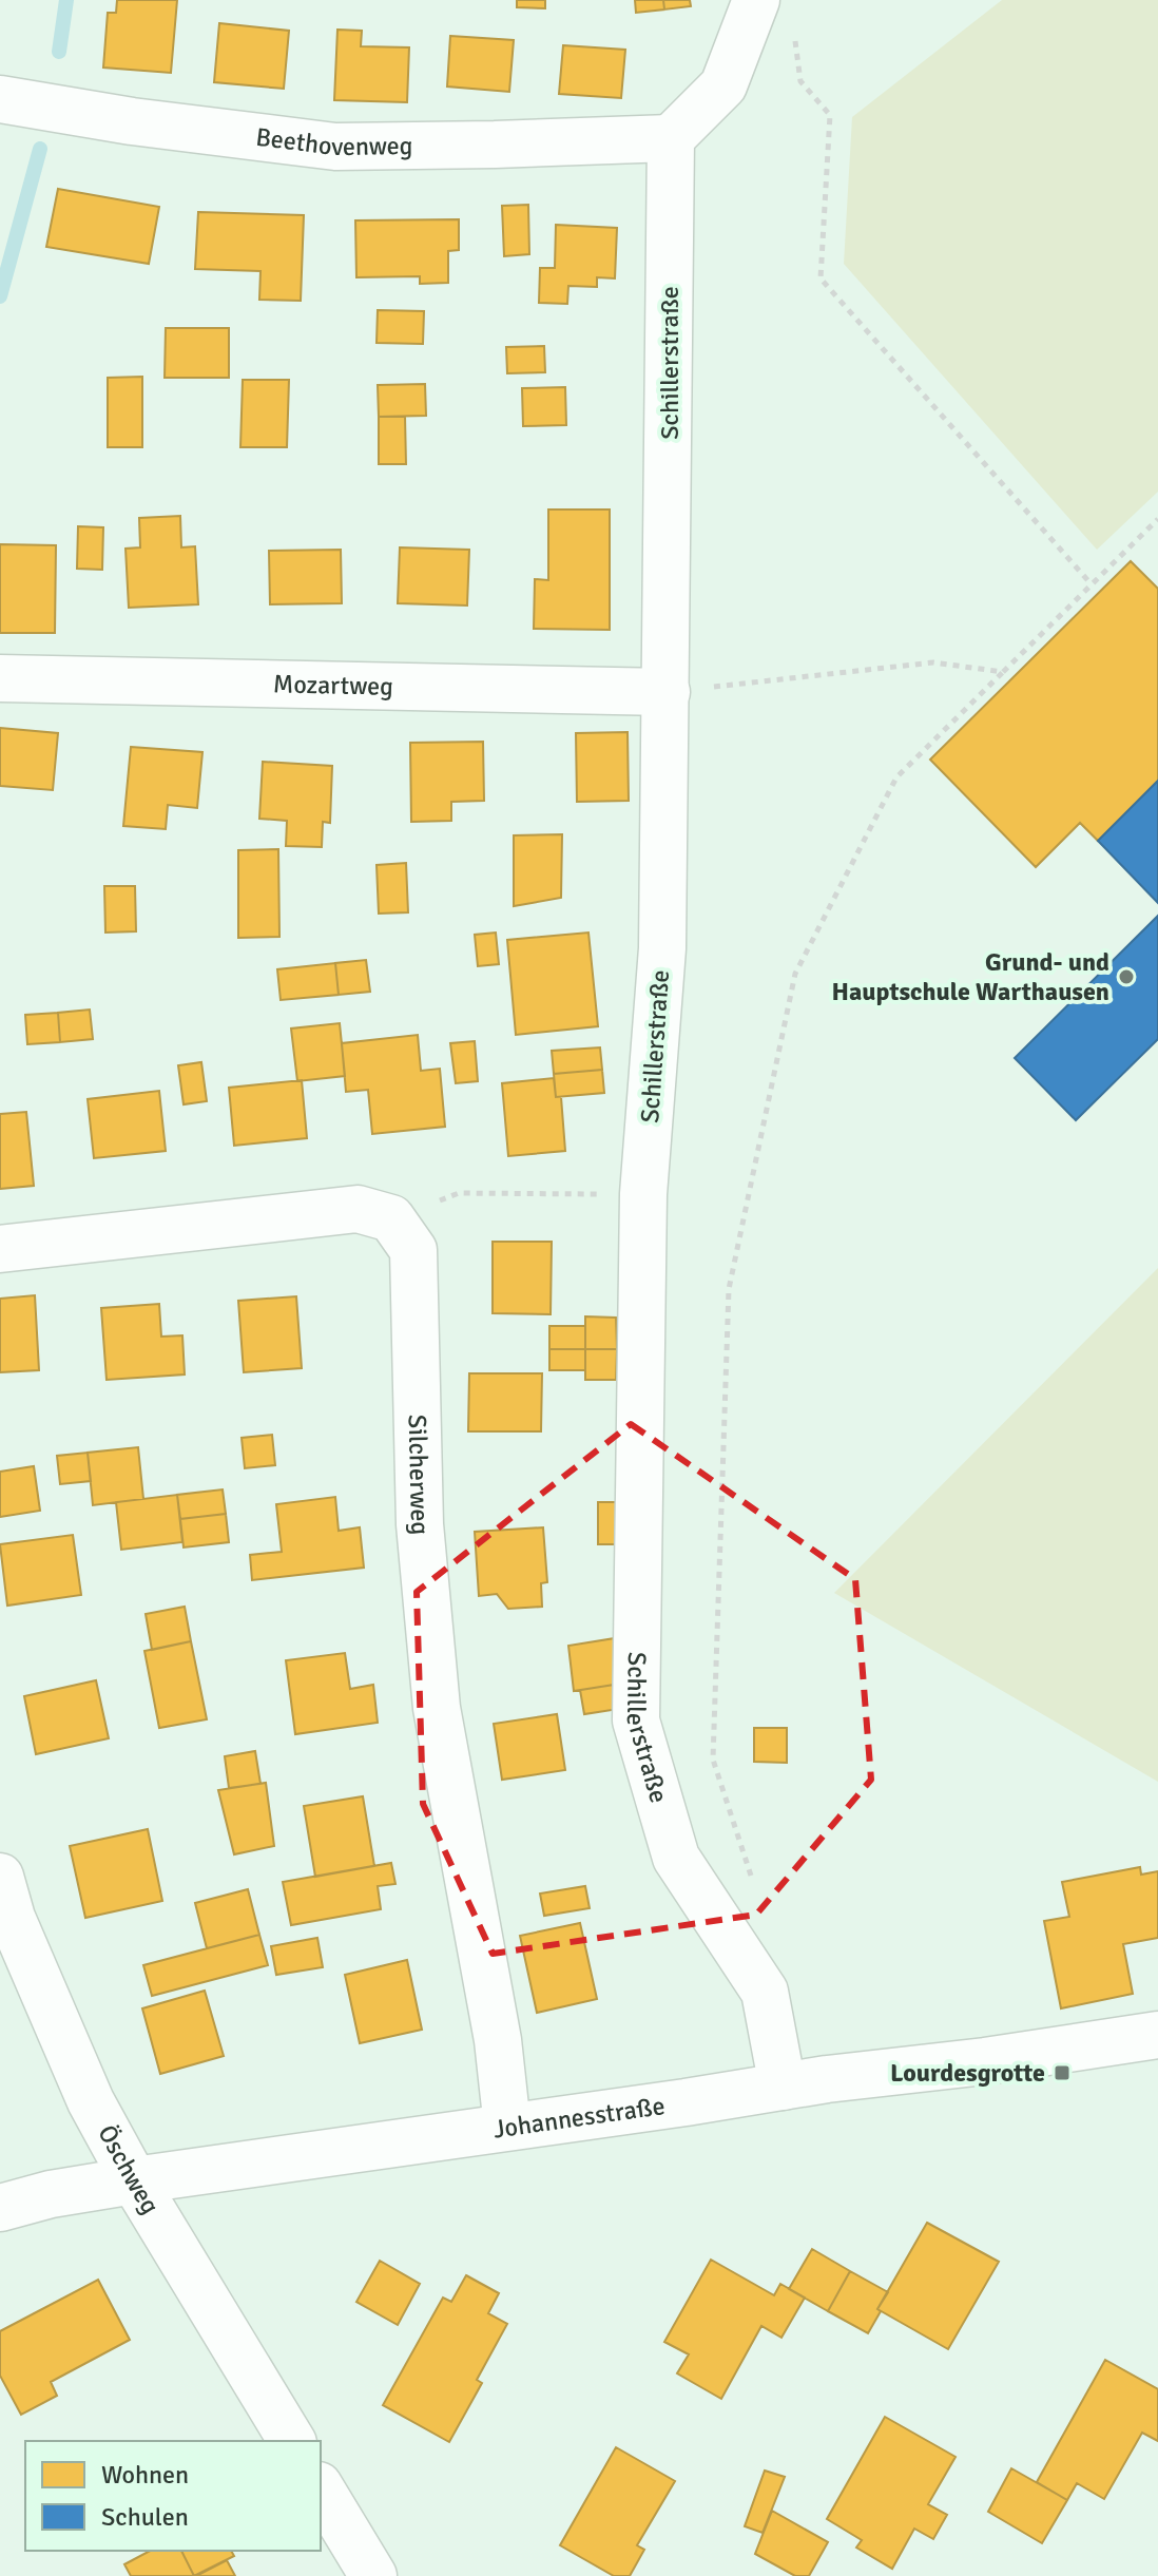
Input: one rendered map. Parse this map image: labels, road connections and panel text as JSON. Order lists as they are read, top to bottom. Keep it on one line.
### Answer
{"streets":{"street":["Beethovenweg","Schillerstraße","Mozartweg","Silcherweg","Johannesstraße","Öschweg"]},"crossings":[["Beethovenweg","Schillerstraße"],["Schillerstraße","Mozartweg"],["Schillerstraße","Johannesstraße"],["Silcherweg","Johannesstraße"],["Johannesstraße","Öschweg"]],"places":{"other":["Grund- und Hauptschule Warthausen"],"transit":["Lourdesgrotte"]},"legend":["Wohnen","Schulen"]}
